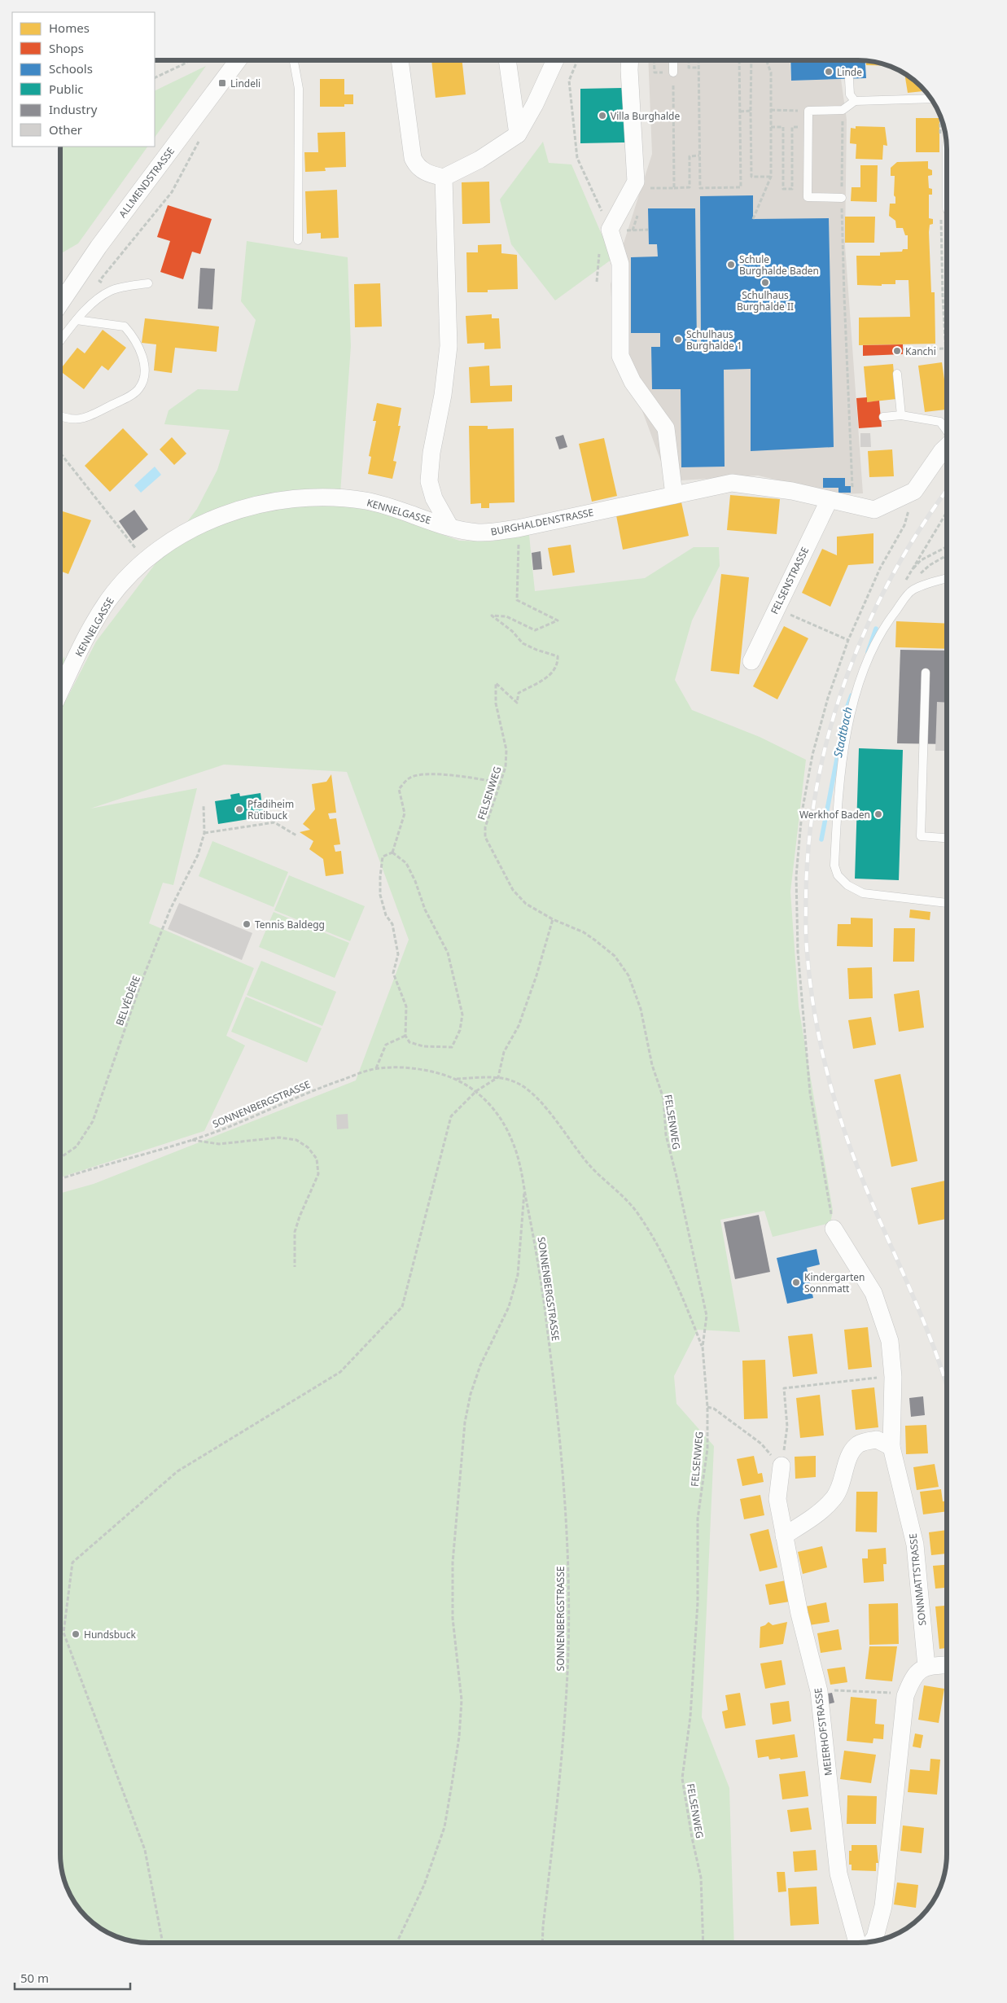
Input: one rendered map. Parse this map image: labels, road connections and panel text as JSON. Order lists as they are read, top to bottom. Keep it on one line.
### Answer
{"streets":{"street":["ALLMENDSTRASSE","KENNELGASSE","BURGHALDENSTRASSE","FELSENSTRASSE","SONNMATTSTRASSE","MEIERHOFSTRASSE"],"path":["FELSENWEG","BELVÉDÈRE","SONNENBERGSTRASSE"]},"crossings":[["KENNELGASSE","BURGHALDENSTRASSE"],["BURGHALDENSTRASSE","FELSENSTRASSE"],["BURGHALDENSTRASSE","FELSENWEG"]],"water":["Stadtbach"],"places":{"other":["Linde","Villa Burghalde","Schule Burghalde Baden","Schulhaus Burghalde II","Schulhaus Burghalde 1","Kanchi","Pfadiheim Rütibuck","Werkhof Baden","Tennis Baldegg","Kindergarten Sonnmatt","Hundsbuck"],"transit":["Lindeli"]},"legend":["Homes","Shops","Schools","Public","Industry","Other"],"scale_bar":"50 m"}
